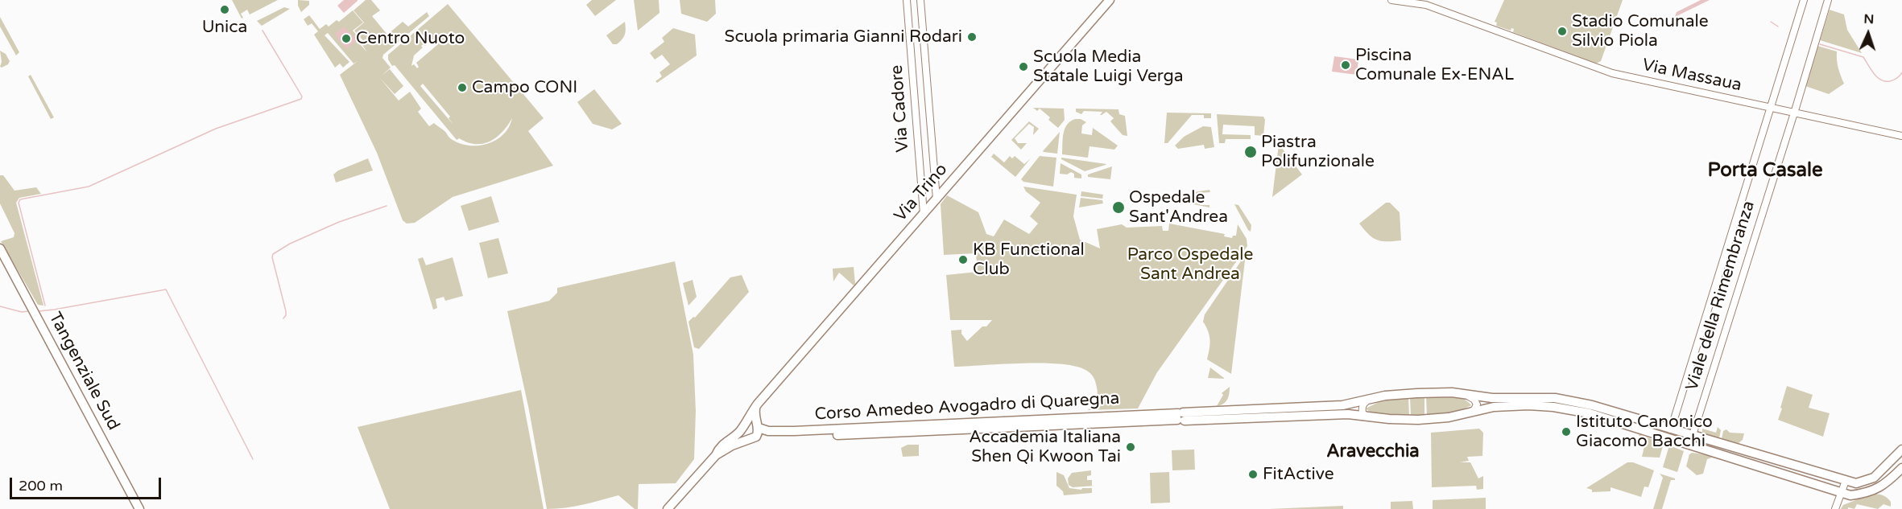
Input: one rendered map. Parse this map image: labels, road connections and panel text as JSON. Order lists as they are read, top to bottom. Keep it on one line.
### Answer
{"streets":{"main road":["Via Trino","Tangenziale Sud","Corso Amedeo Avogadro di Quaregna"],"street":["Via Massaua","Via Cadore","Viale della Rimembranza"]},"crossings":[["Via Massaua","Viale della Rimembranza"],["Via Cadore","Via Trino"],["Via Trino","Corso Amedeo Avogadro di Quaregna"]],"districts":["Porta Casale","Aravecchia"],"parks":["Parco Ospedale Sant Andrea"],"places":["Unica","Stadio Comunale Silvio Piola","Scuola primaria Gianni Rodari","Centro Nuoto","Piscina Comunale Ex-ENAL","Scuola Media Statale Luigi Verga","Campo CONI","Piastra Polifunzionale","Ospedale Sant'Andrea","KB Functional Club","Istituto Canonico Giacomo Bacchi","Accademia Italiana Shen Qi Kwoon Tai","FitActive"],"scale_bar":"200 m","north":"top"}
